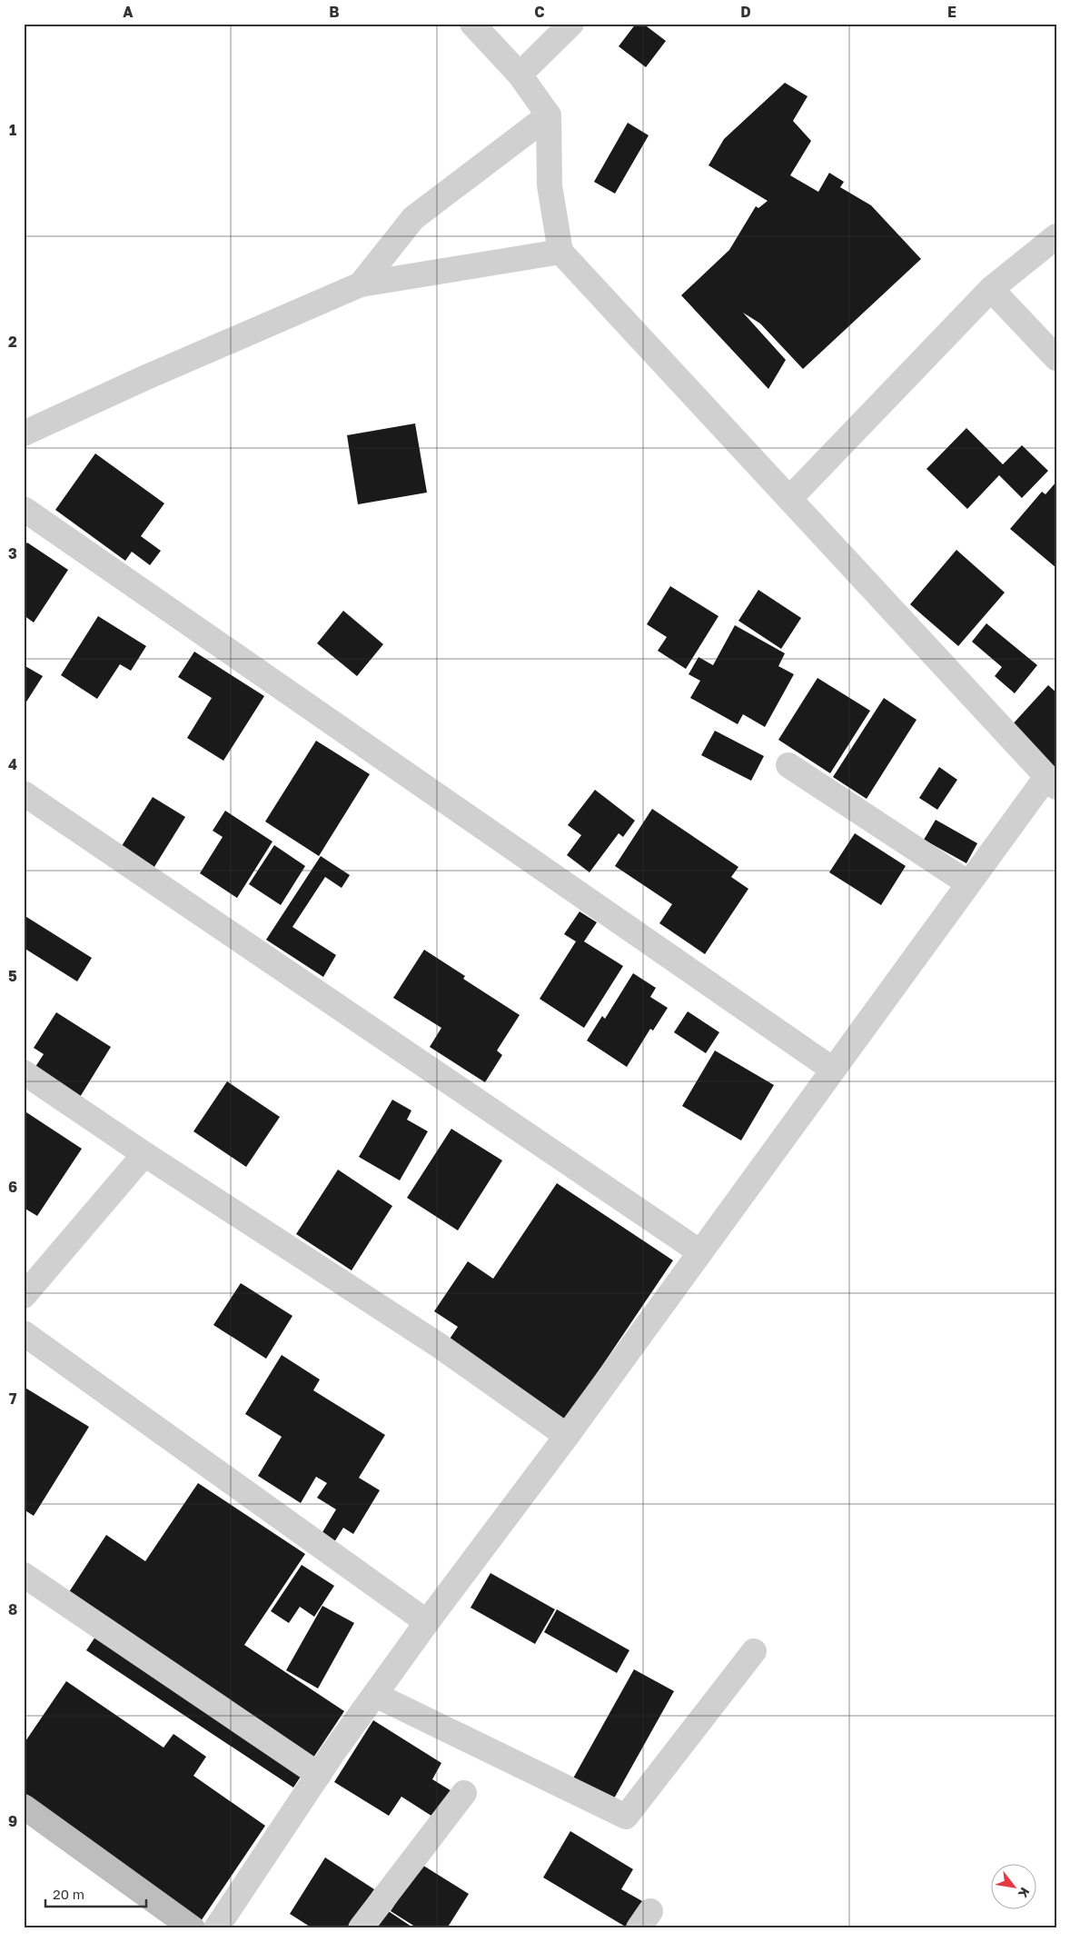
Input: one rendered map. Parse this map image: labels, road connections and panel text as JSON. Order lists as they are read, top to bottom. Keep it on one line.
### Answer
{"scale_bar":"20 m","north":"bottom right","grid":{"columns":["A","B","C","D","E"],"rows":["1","2","3","4","5","6","7","8","9"]}}
